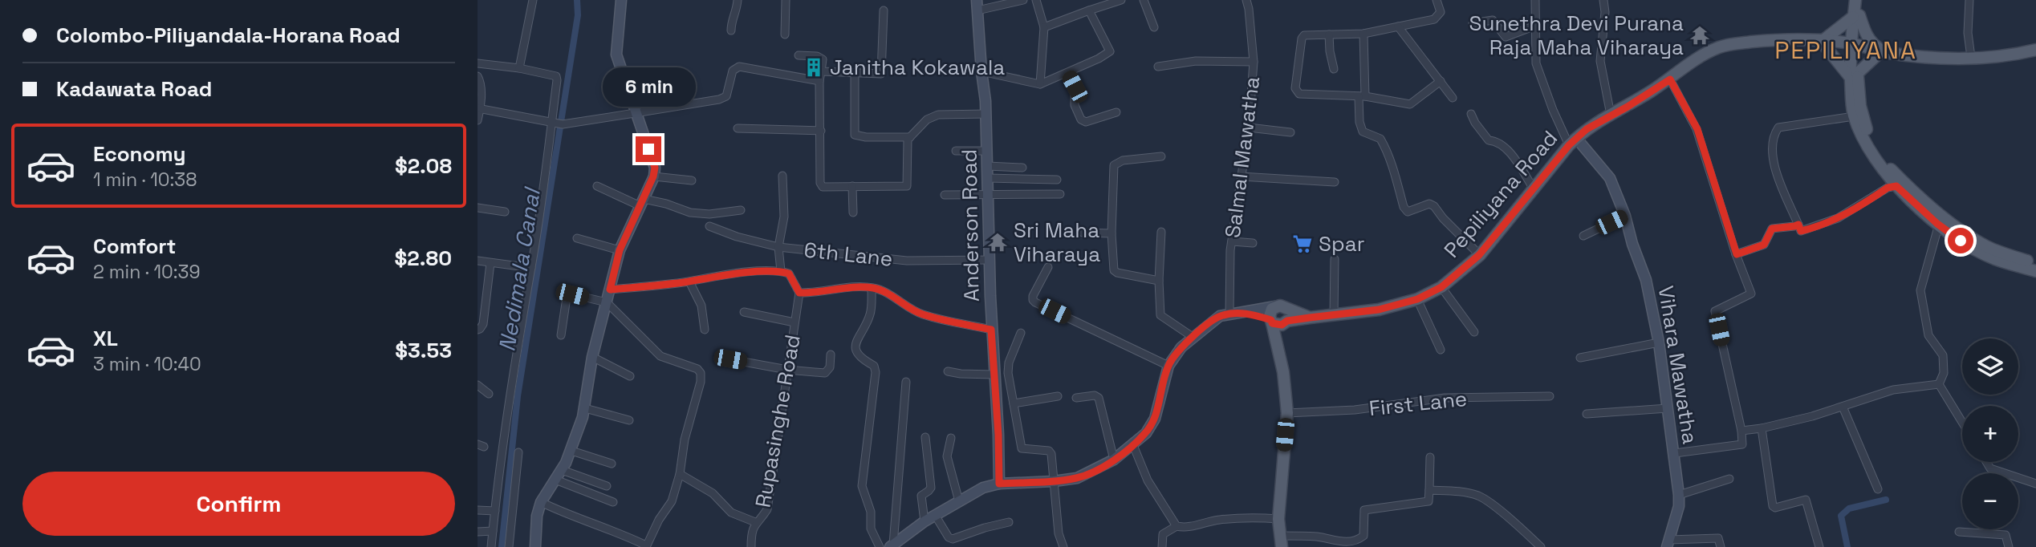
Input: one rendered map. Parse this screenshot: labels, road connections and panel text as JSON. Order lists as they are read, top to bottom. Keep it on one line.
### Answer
{"streets":{"main road":["Pepiliyana Road","Anderson Road","Vihara Mawatha"],"street":["Salmal Mawatha","6th Lane","First Lane","Rupasinghe Road"]},"crossings":[["Pepiliyana Road","Vihara Mawatha"],["Anderson Road","6th Lane"]],"districts":["PEPILIYANA"],"water":["Nedimala Canal"],"places":{"temple":["Sunethra Devi Purana Raja Maha Viharaya","Sri Maha Viharaya"],"building":["Janitha Kokawala"],"supermarket":["Spar"]},"page":{"banner":["Colombo-Piliyandala-Horana Road","Kadawata Road"],"bubble":"6 min","list":[{"name":"Economy","note":"1 min · 10:38","value":"$2.08"},{"name":"Comfort","note":"2 min · 10:39","value":"$2.80"},{"name":"XL","note":"3 min · 10:40","value":"$3.53"}],"map_buttons":["+","−"],"buttons":"Confirm"}}
